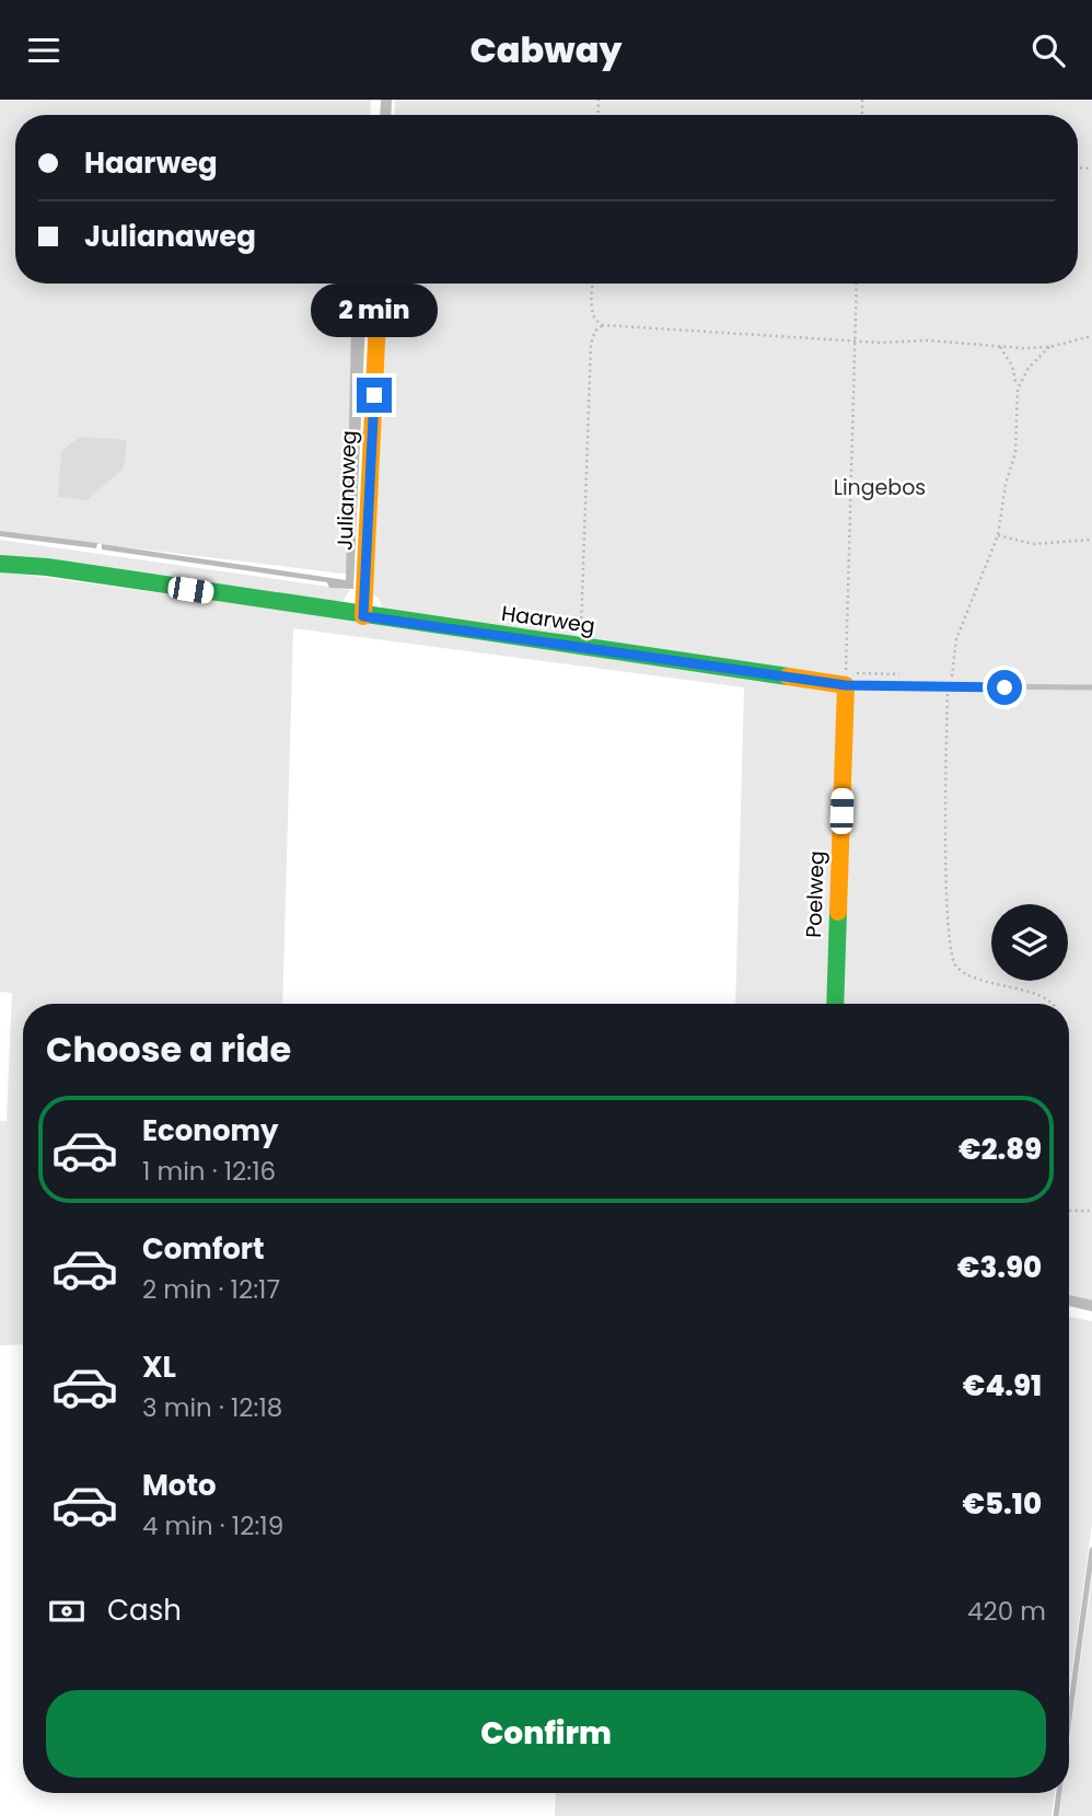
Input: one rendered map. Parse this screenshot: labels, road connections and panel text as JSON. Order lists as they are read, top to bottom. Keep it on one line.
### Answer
{"streets":{"street":["Julianaweg","Haarweg","Poelweg"]},"crossings":[["Julianaweg","Haarweg"],["Haarweg","Poelweg"]],"parks":["Lingebos"],"page":{"header":"Cabway","banner":["Haarweg","Julianaweg"],"bubble":"2 min","heading":"Choose a ride","list":[{"name":"Economy","note":"1 min · 12:16","value":"€2.89"},{"name":"Comfort","note":"2 min · 12:17","value":"€3.90"},{"name":"XL","note":"3 min · 12:18","value":"€4.91"},{"name":"Moto","note":"4 min · 12:19","value":"€5.10"}],"pay":["Cash","420 m"],"buttons":"Confirm"}}
